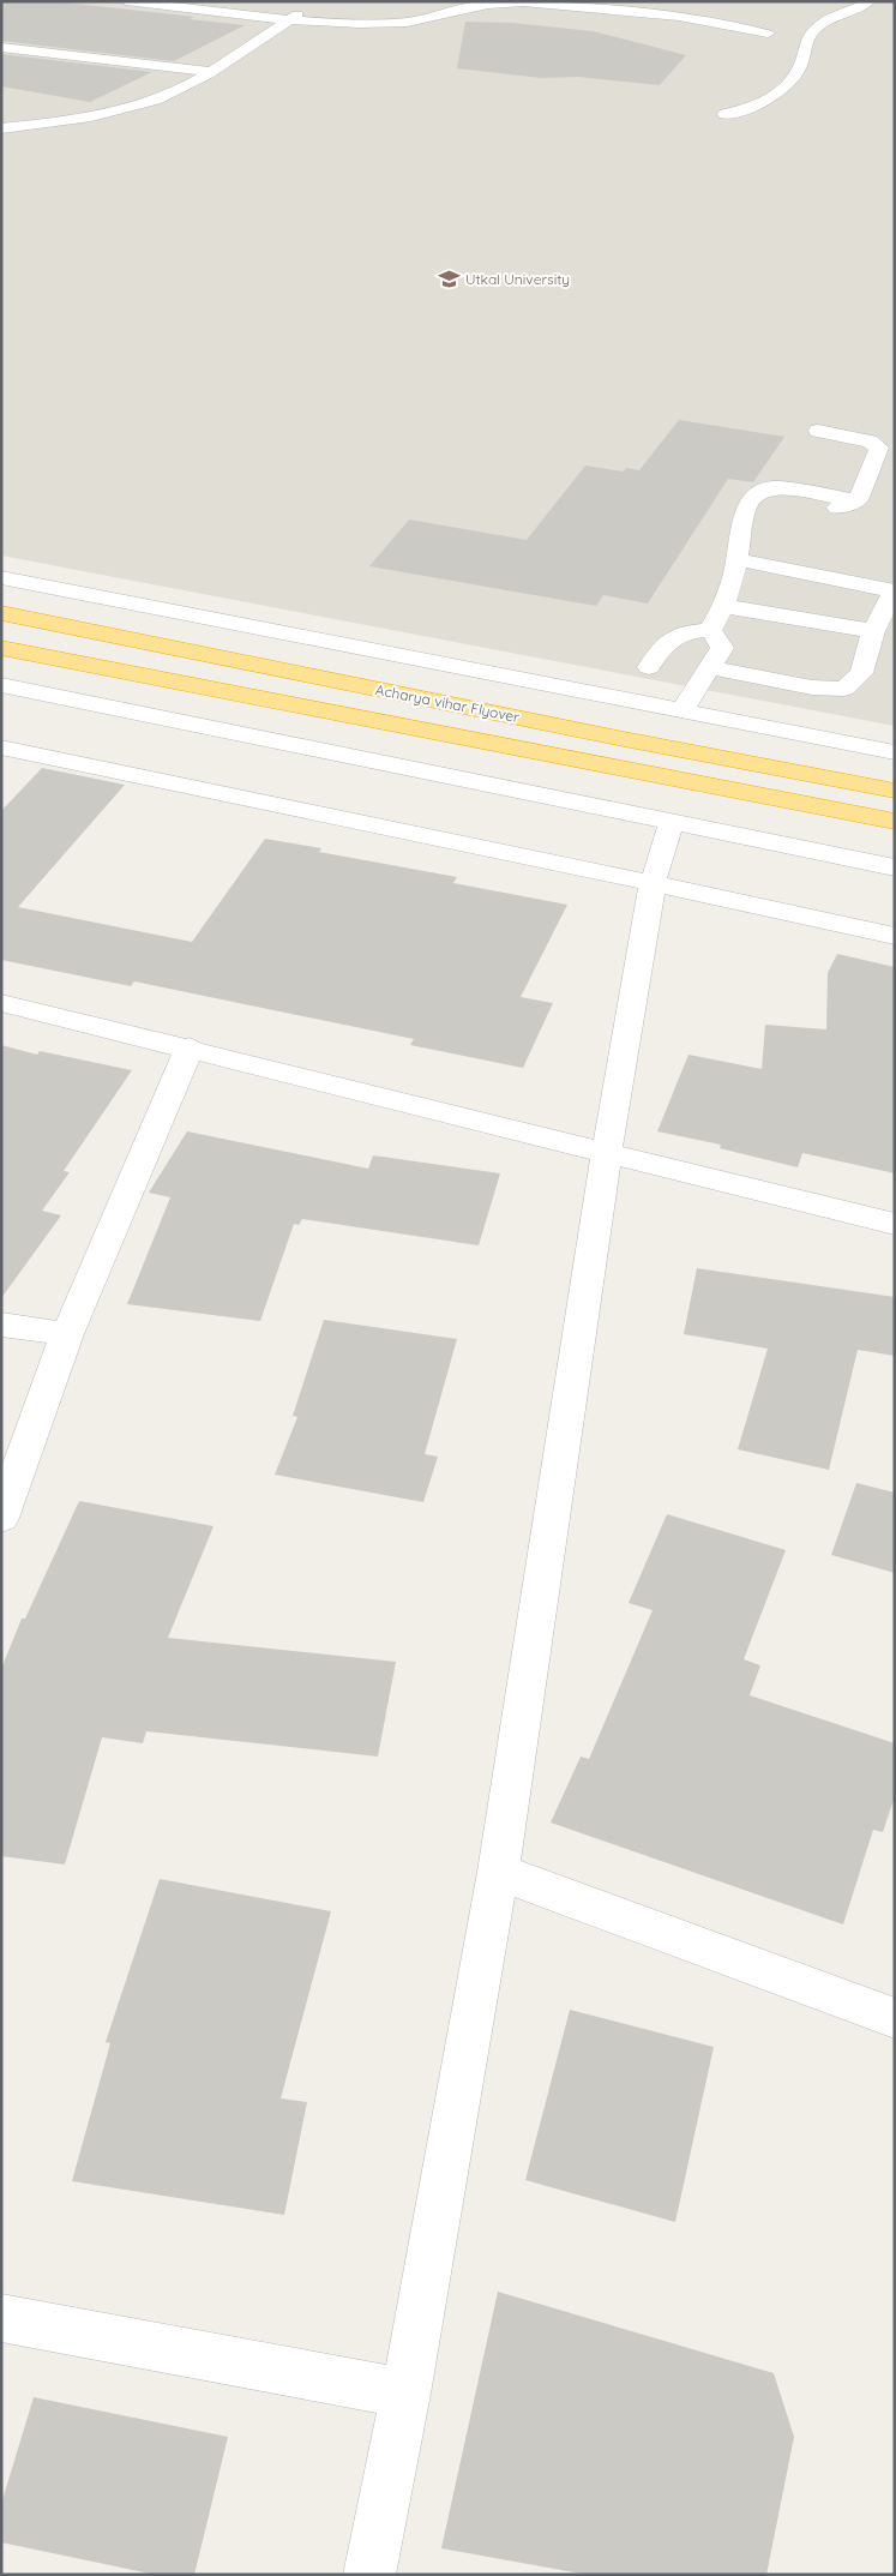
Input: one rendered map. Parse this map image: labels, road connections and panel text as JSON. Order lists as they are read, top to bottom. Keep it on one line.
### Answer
{"streets":{"highway":["Acharya vihar Flyover"]},"places":{"school or university":["Utkal University"]}}
